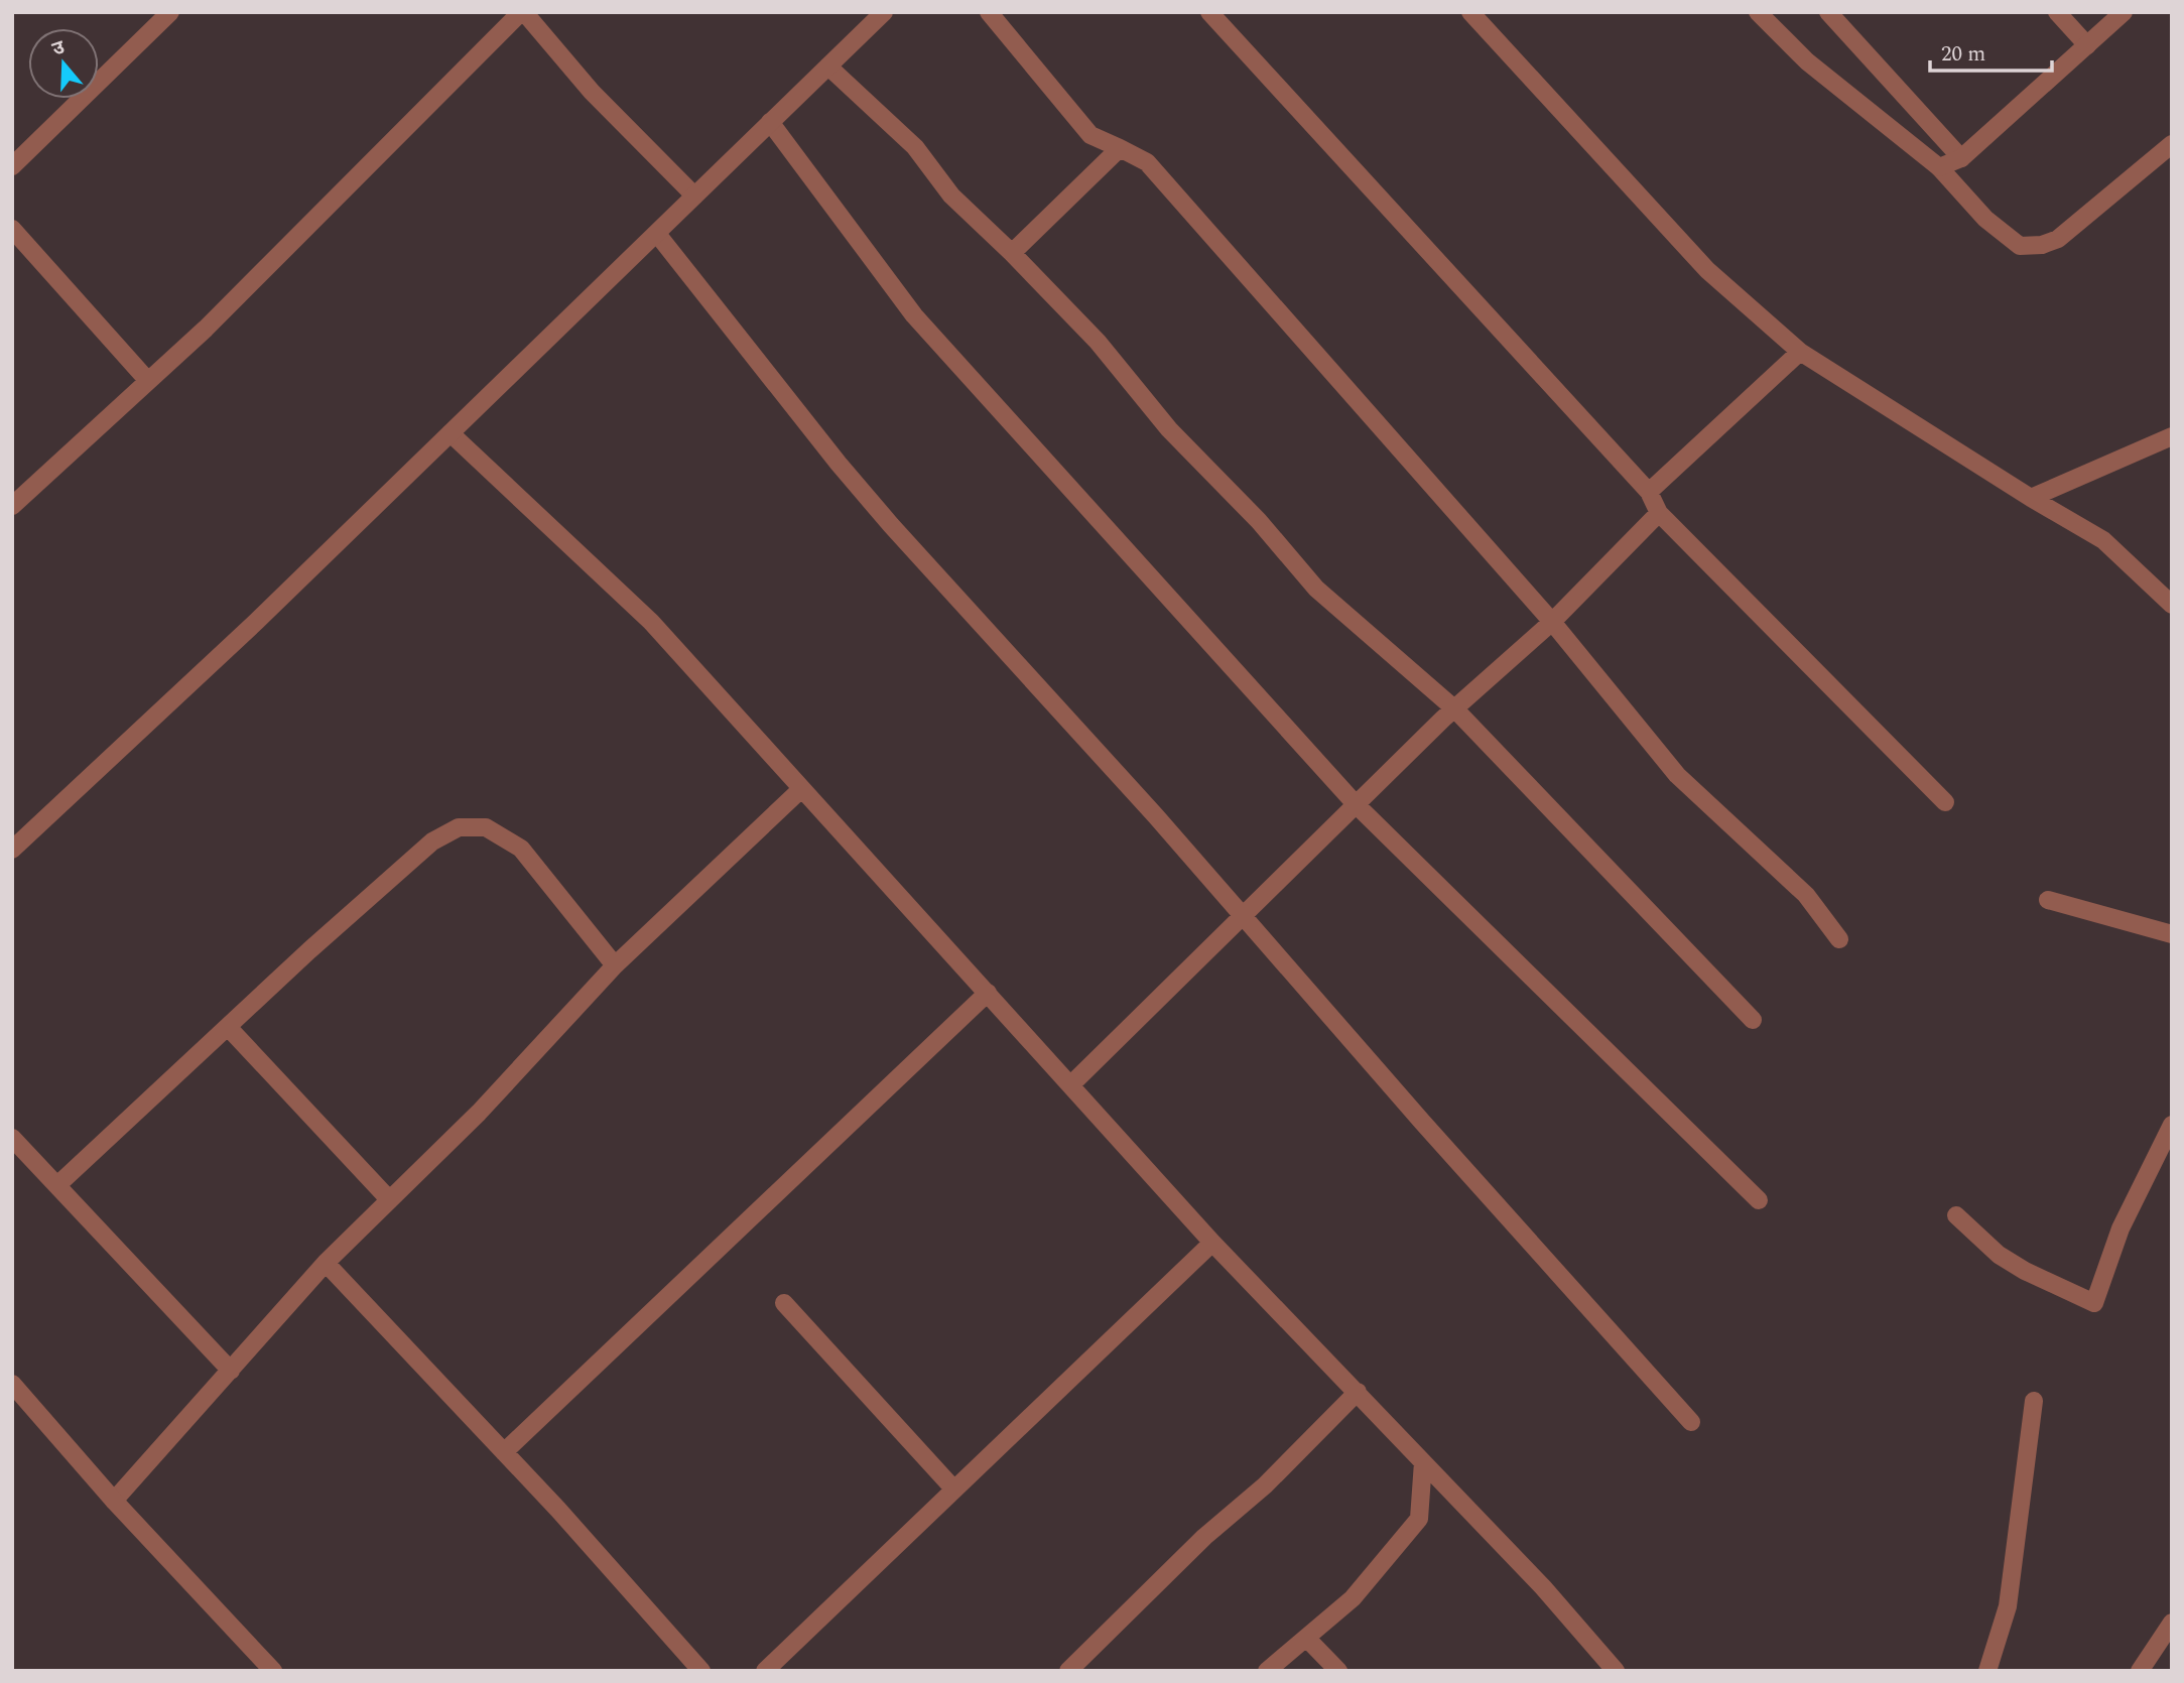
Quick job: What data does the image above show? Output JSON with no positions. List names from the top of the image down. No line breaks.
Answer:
{"scale_bar":"20 m","north":"top"}
